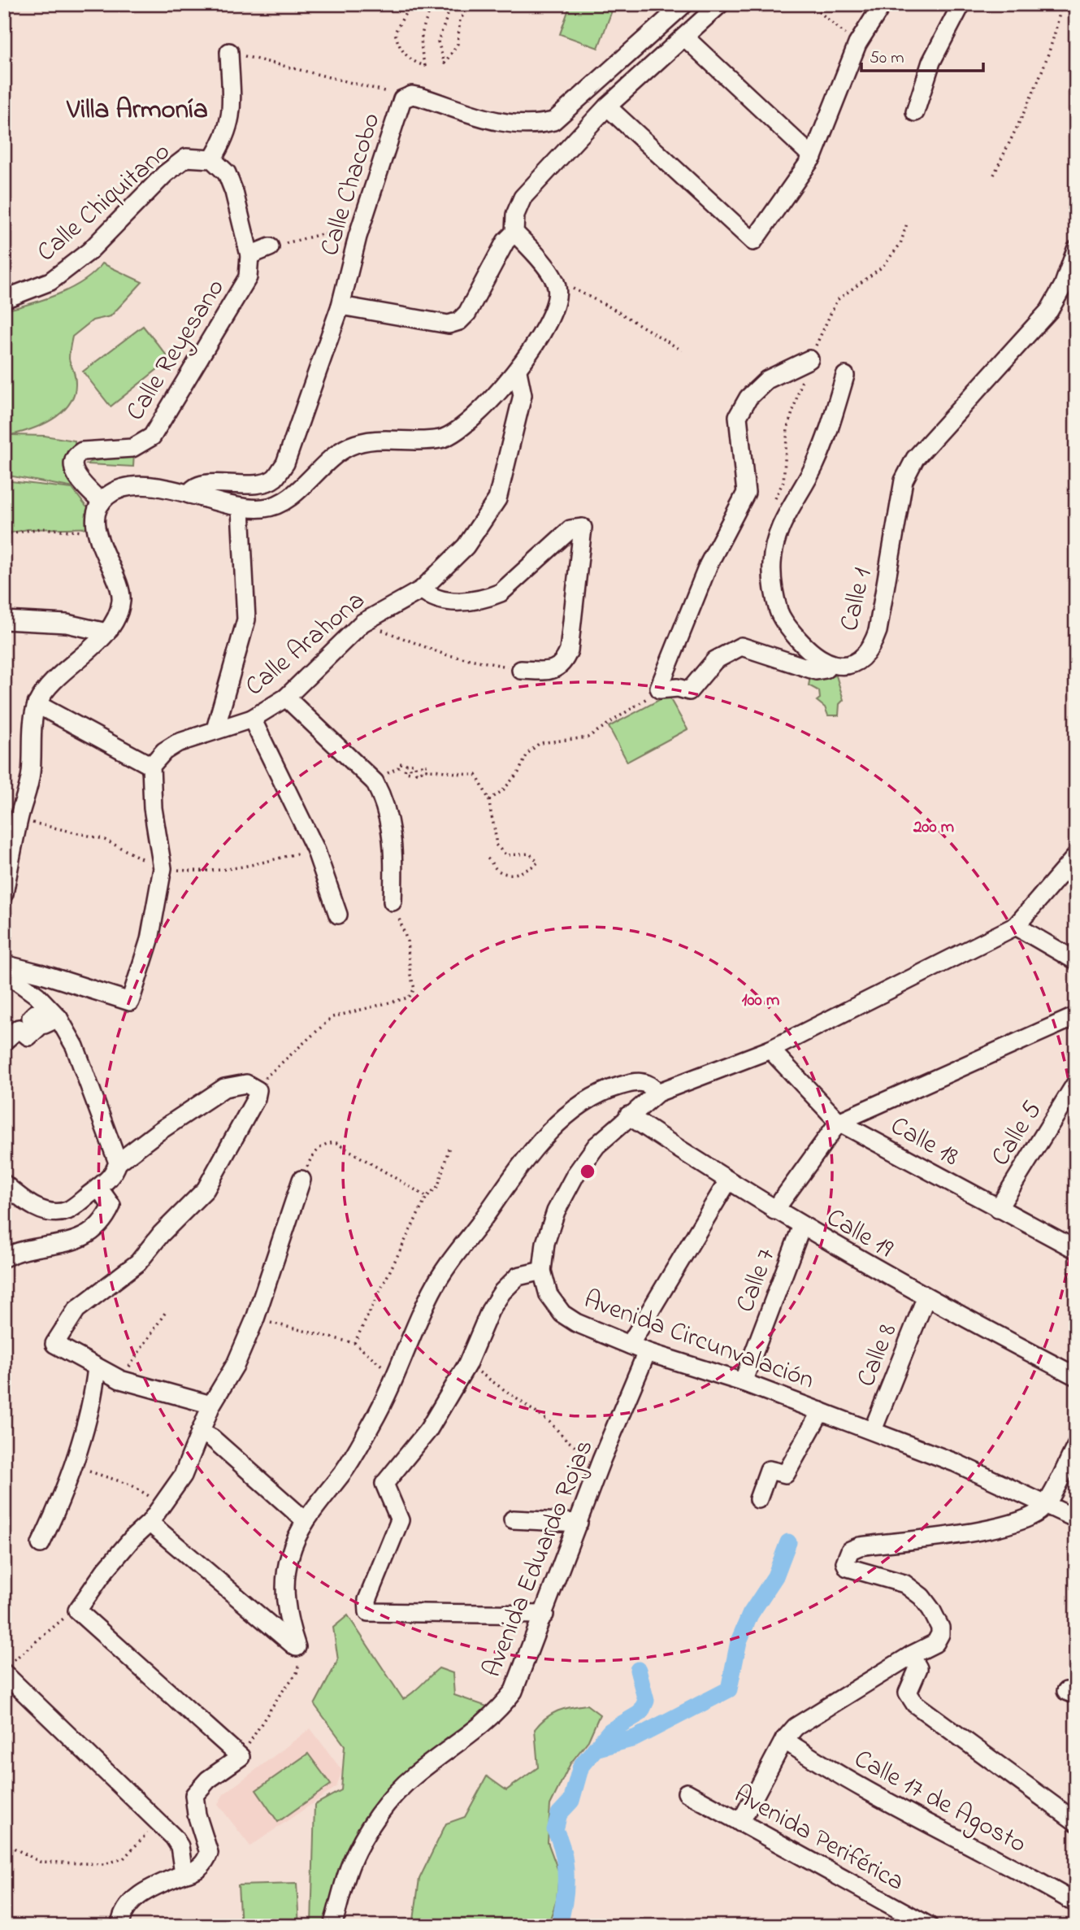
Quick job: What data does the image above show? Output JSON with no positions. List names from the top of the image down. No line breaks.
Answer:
{"streets":{"street":["Calle Chacobo","Calle Chiquitano","Calle Reyesano","Calle 1","Calle Arahona","Calle 5","Calle 18","Calle 19","Calle 7","Avenida Circunvalación","Calle 8","Avenida Eduardo Rojas","Calle 17 de Agosto","Avenida Periférica"]},"crossings":[["Calle Chiquitano","Calle Reyesano"],["Calle 5","Calle 18"],["Calle 18","Avenida Circunvalación"],["Calle 19","Calle 7"],["Calle 19","Avenida Circunvalación"],["Calle 19","Calle 8"],["Calle 7","Avenida Circunvalación"],["Avenida Circunvalación","Calle 8"],["Avenida Circunvalación","Avenida Eduardo Rojas"]],"districts":["Villa Armonía"],"scale_bar":"50 m","rings":["200 m","100 m"]}
